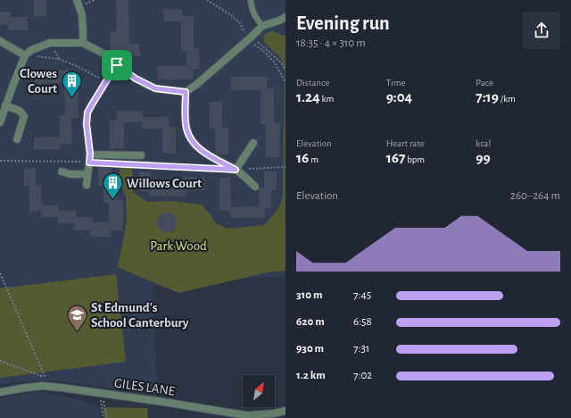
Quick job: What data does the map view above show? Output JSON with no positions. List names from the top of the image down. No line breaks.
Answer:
{"streets":{"street":["GILES LANE"]},"parks":["Park Wood"],"places":{"building":["Clowes Court","Willows Court"],"school or university":["St Edmund's School Canterbury"]},"north":"top right","page":{"heading":["Evening run","18:35 · 4 × 310 m"],"stats":[["Distance","1.24 km"],["Time","9:04"],["Pace","7:19 /km"],["Elevation","16 m"],["Heart rate","167 bpm"],["kcal","99"]],"chart":["Elevation","260–264 m"],"list":[{"name":"310 m","note":"7:45"},{"name":"620 m","note":"6:58"},{"name":"930 m","note":"7:31"},{"name":"1.2 km","note":"7:02"}]}}
